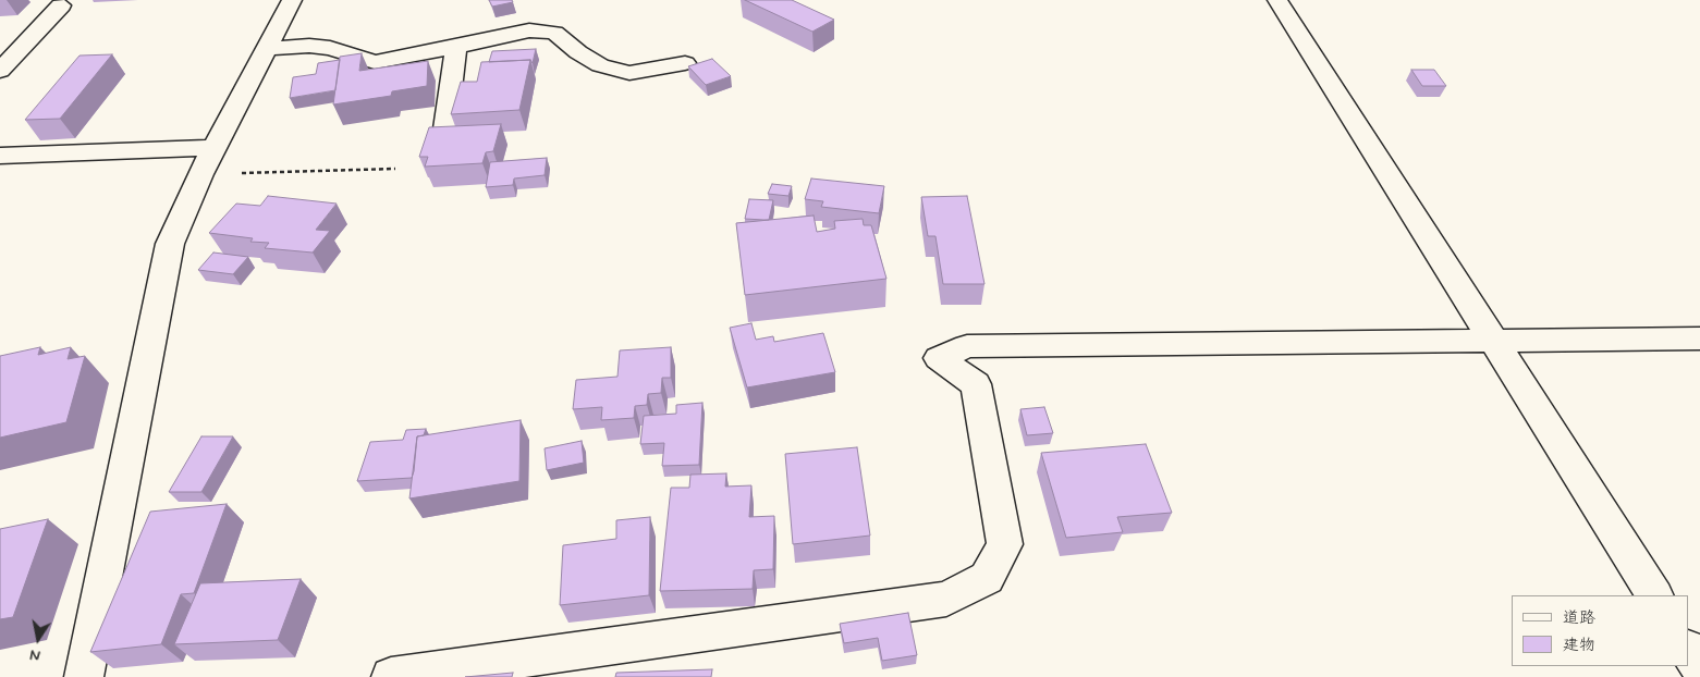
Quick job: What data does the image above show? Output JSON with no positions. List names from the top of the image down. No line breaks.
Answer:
{"legend":["道路","建物"],"north":"bottom"}
